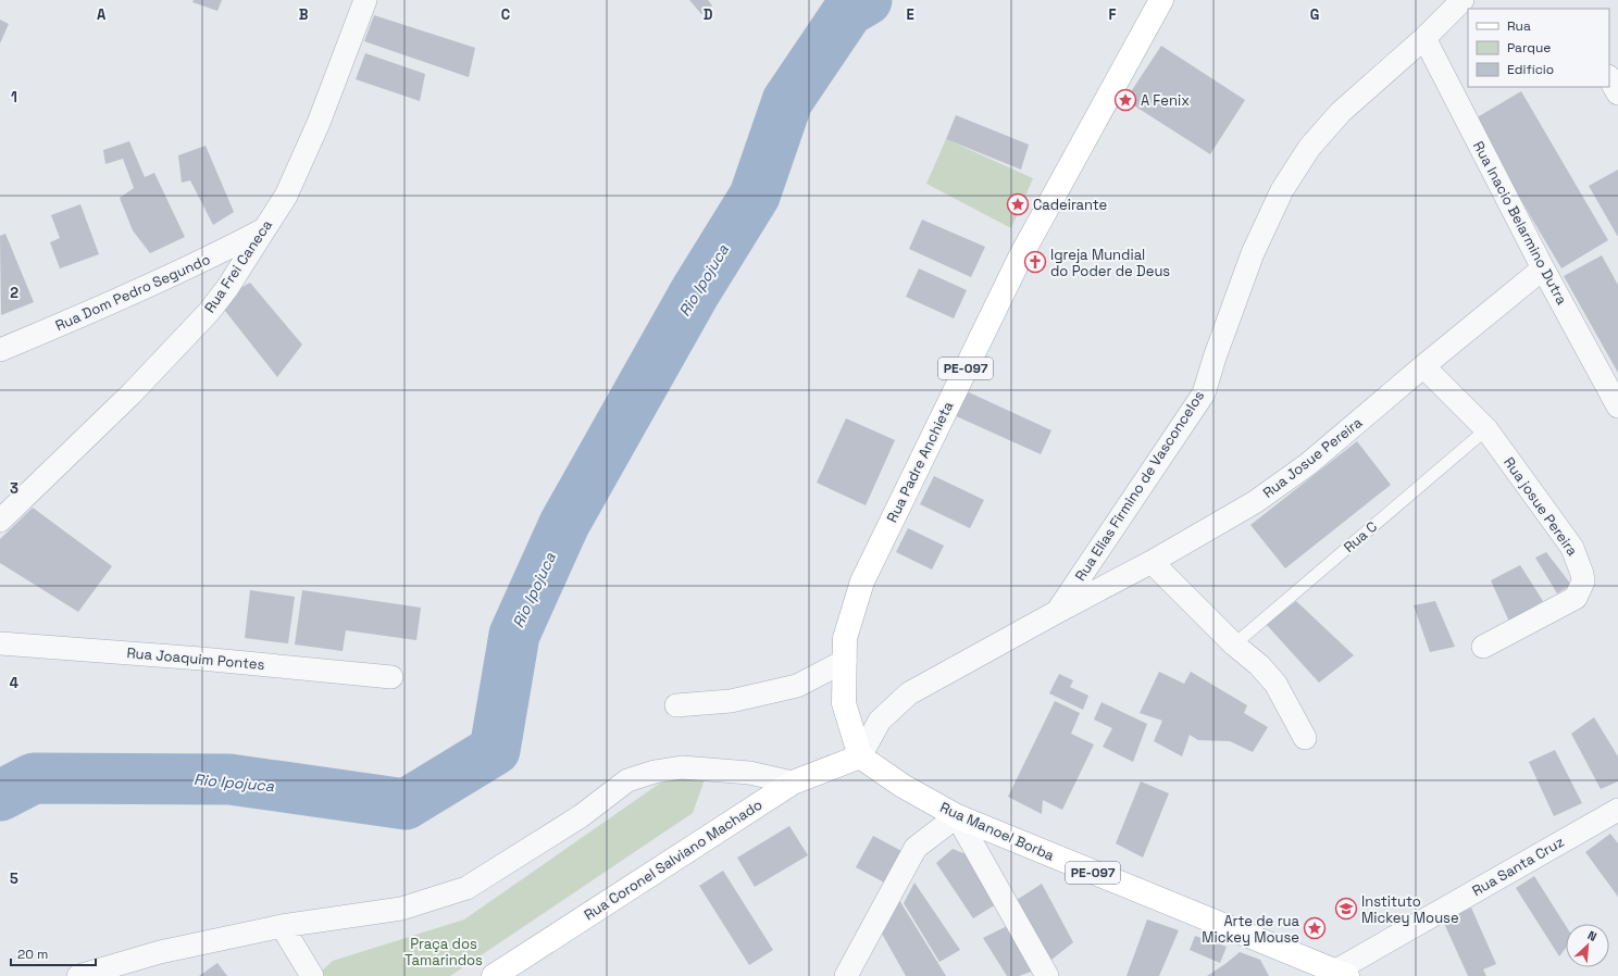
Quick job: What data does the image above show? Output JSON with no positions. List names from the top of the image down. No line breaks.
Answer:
{"streets":{"main road":["PE-097","Rua Padre Anchieta","Rua Manoel Borba","Rua Coronel Salviano Machado"],"street":["Rua Inacio Belarmino Dutra","Rua Frei Caneca","Rua Dom Pedro Segundo","Rua Josue Pereira","Rua Elias Firmino de Vasconcelos","Rua josue Pereira","Rua Joaquim Pontes","Rua Santa Cruz"],"lane":["Rua C"]},"crossings":[["Rua Inacio Belarmino Dutra","Rua Josue Pereira"],["Rua Inacio Belarmino Dutra","Rua Elias Firmino de Vasconcelos"],["Rua Frei Caneca","Rua Dom Pedro Segundo"],["Rua Josue Pereira","Rua Padre Anchieta"],["Rua Josue Pereira","Rua Elias Firmino de Vasconcelos"],["Rua Josue Pereira","Rua josue Pereira"],["Rua Josue Pereira","Rua Manoel Borba"],["Rua Josue Pereira","Rua Coronel Salviano Machado"],["Rua Padre Anchieta","Rua Manoel Borba"],["Rua Padre Anchieta","Rua Coronel Salviano Machado"],["Rua josue Pereira","Rua C"],["Rua Manoel Borba","Rua Coronel Salviano Machado"],["Rua Manoel Borba","Rua Santa Cruz"]],"water":["Rio Ipojuca"],"parks":["Praça dos Tamarindos"],"places":{"place":["A Fenix","Cadeirante","Arte de rua Mickey Mouse"],"church":["Igreja Mundial do Poder de Deus"],"school or university":["Instituto Mickey Mouse"]},"legend":["Rua","Parque","Edifício"],"scale_bar":"20 m","north":"top right","grid":{"columns":["A","B","C","D","E","F","G"],"rows":["1","2","3","4","5"]}}
